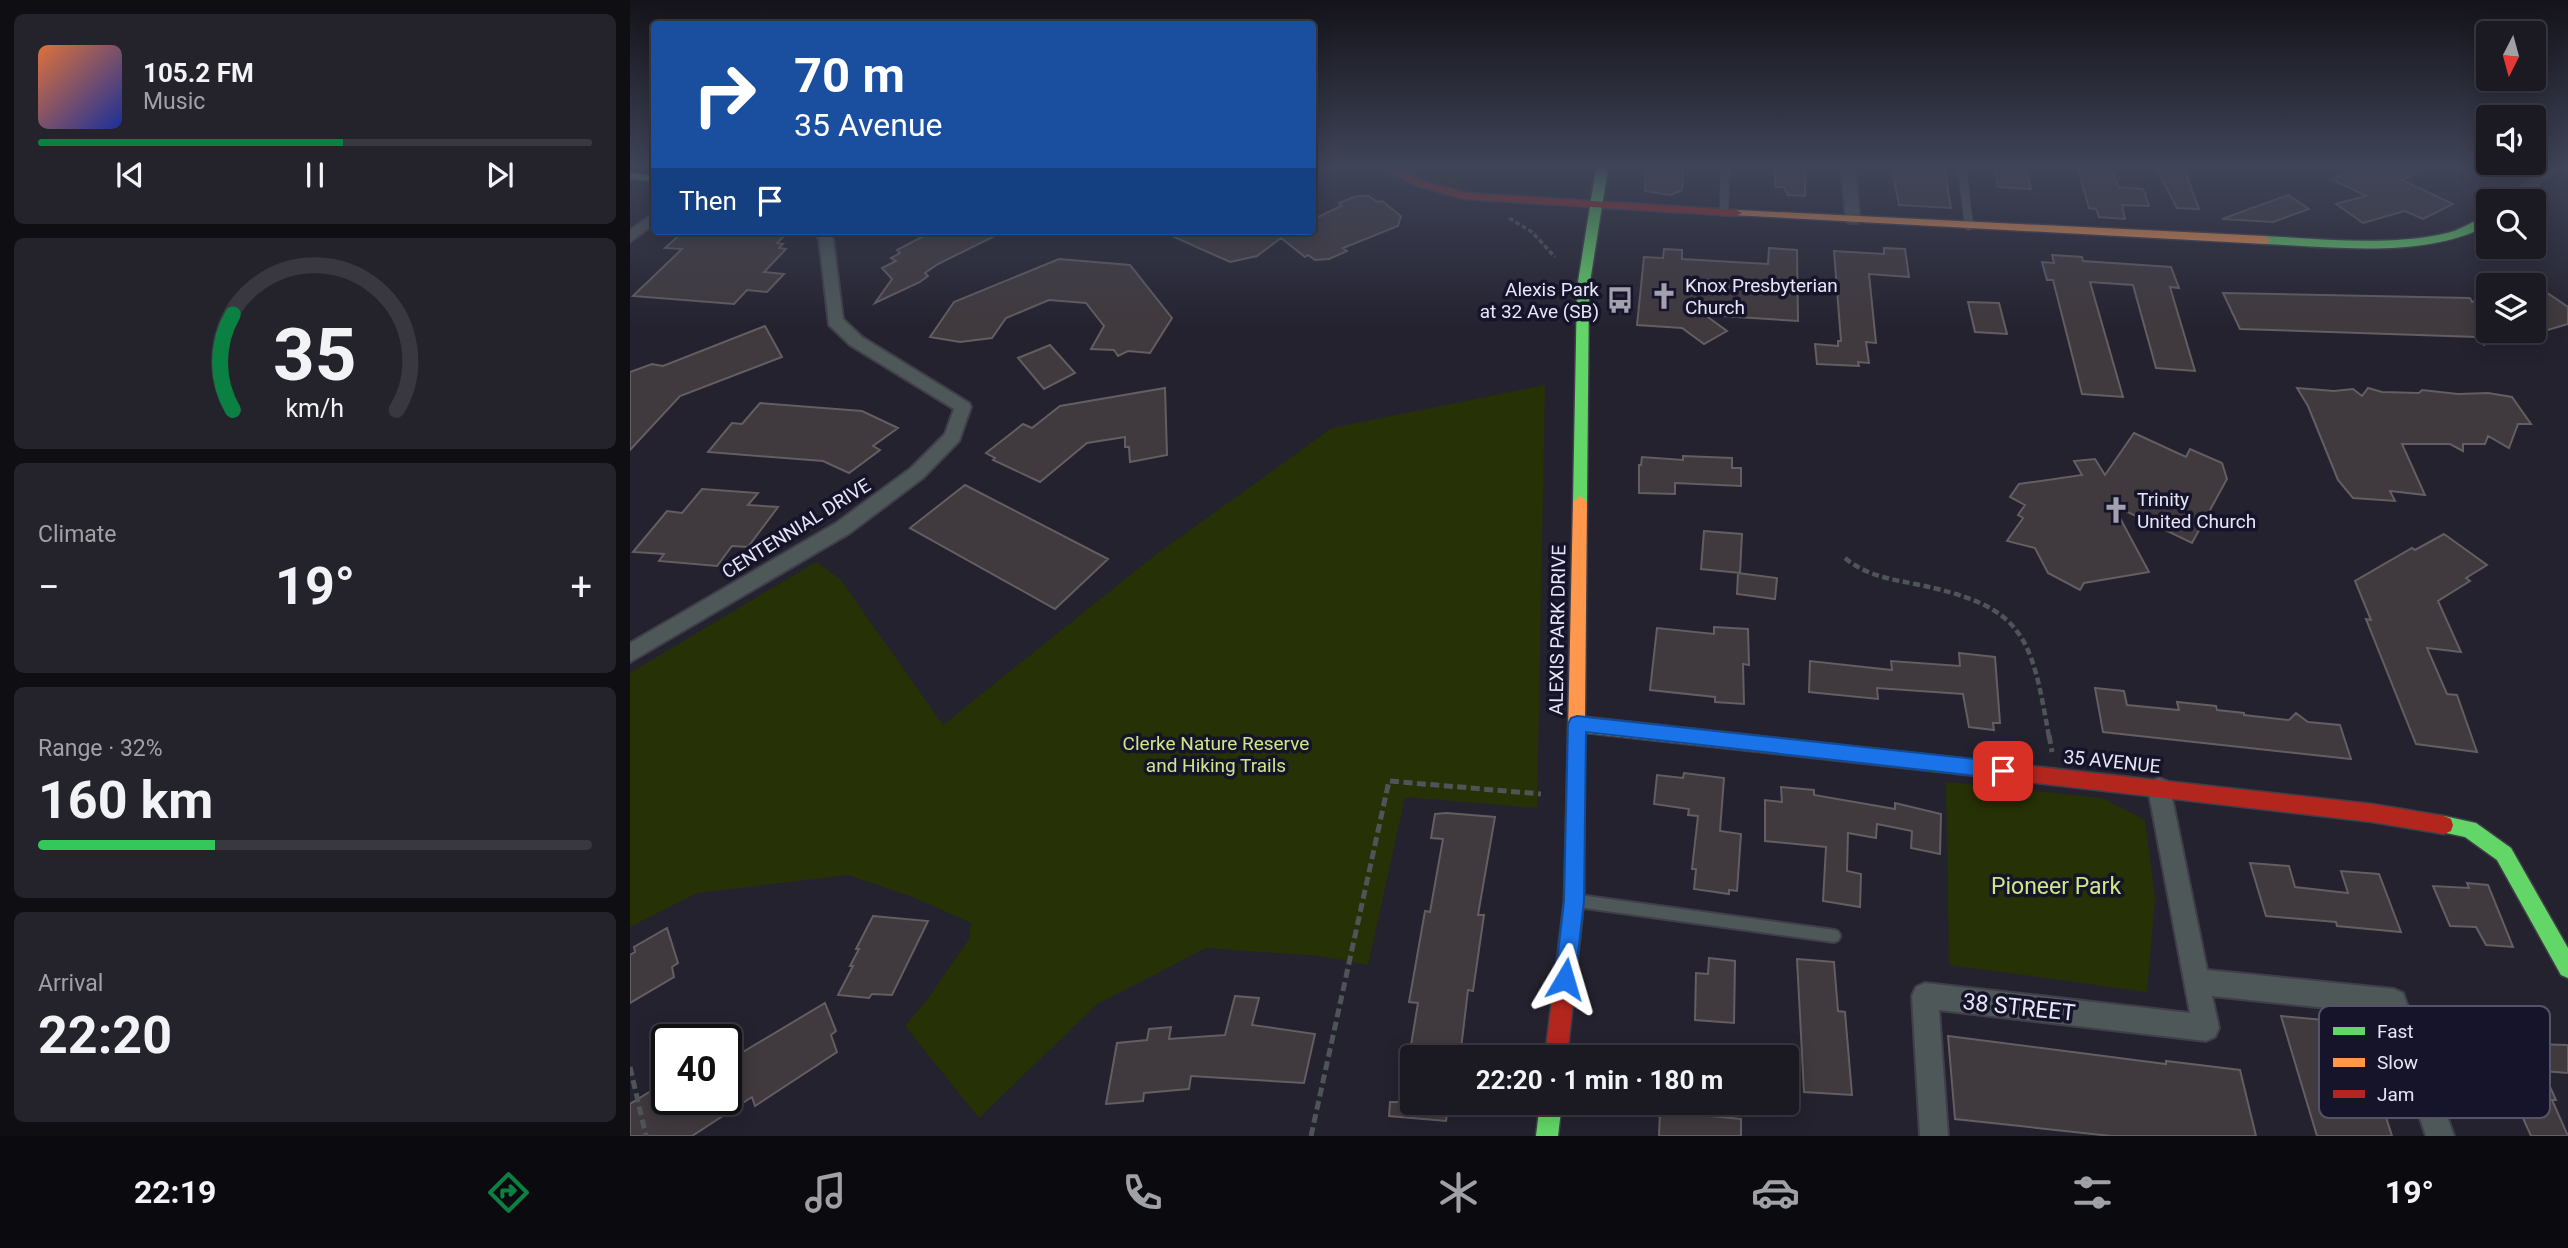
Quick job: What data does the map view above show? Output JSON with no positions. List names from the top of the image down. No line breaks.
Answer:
{"streets":{"street":["CENTENNIAL DRIVE","ALEXIS PARK DRIVE","35 AVENUE","38 STREET"]},"crossings":[["ALEXIS PARK DRIVE","35 AVENUE"],["35 AVENUE","38 STREET"]],"parks":["Clerke Nature Reserve and Hiking Trails","Pioneer Park"],"places":{"church":["Knox Presbyterian Church","Trinity United Church"],"bus stop":["Alexis Park at 32 Ave (SB)"]},"legend":["Fast","Slow","Jam"],"north":"bottom","page":{"turn":["70 m","35 Avenue"],"song":["105.2 FM","Music"],"then":"Then","tile":["Climate",["Range · 32%","160 km"],["Arrival","22:20"]],"heat":["−","19°","+"],"limit":"40","trip":"22:20 · 1 min · 180 m","tabs":["22:19","19°"],"gauge":["35","km/h"]}}
